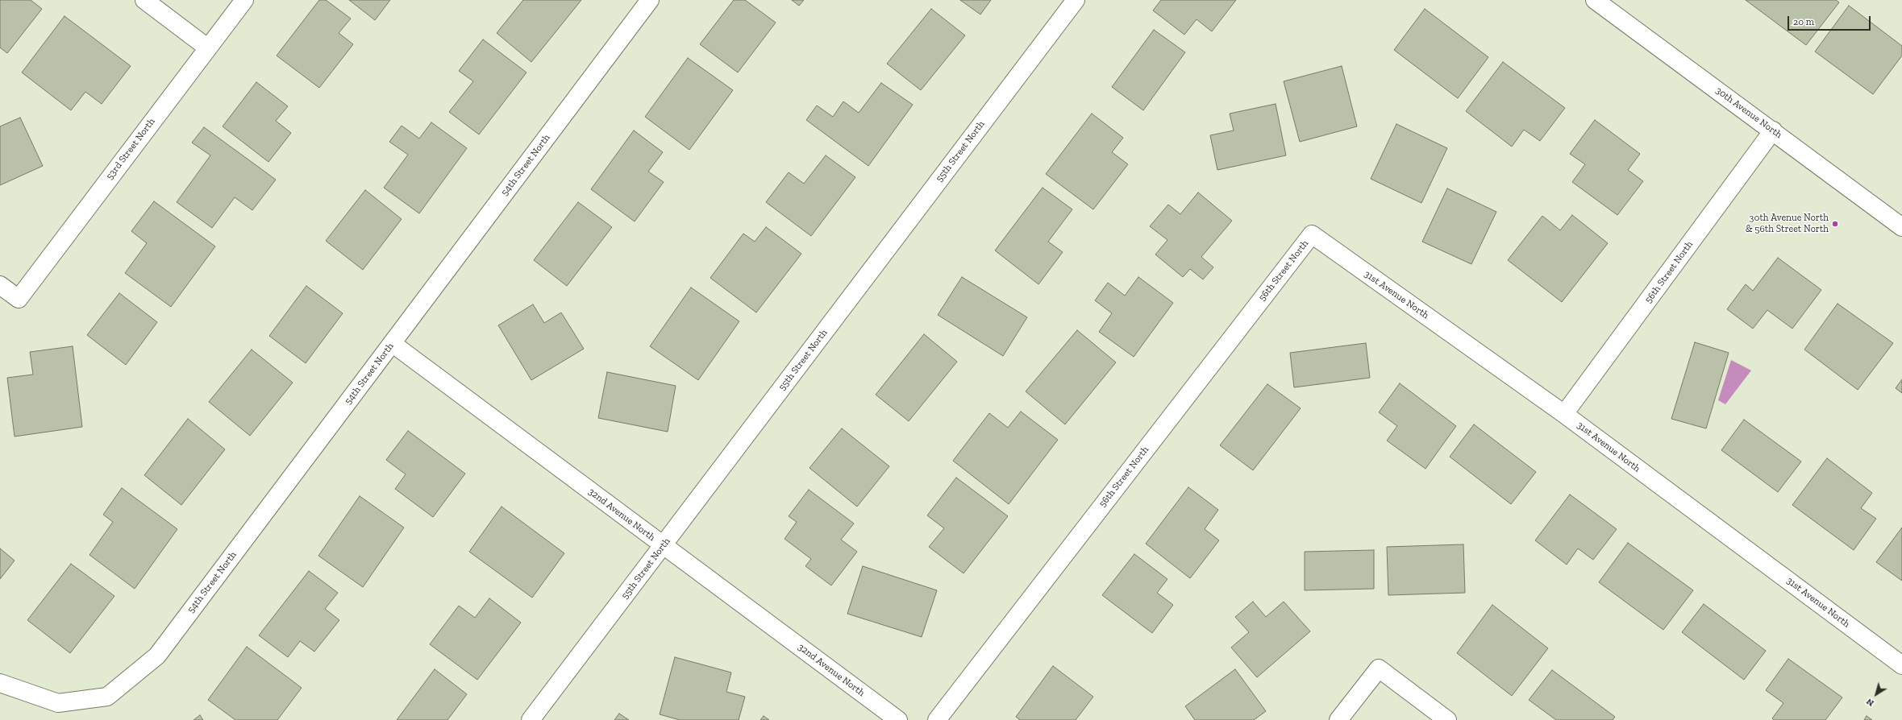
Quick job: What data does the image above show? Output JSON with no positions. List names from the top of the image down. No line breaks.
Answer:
{"streets":{"street":["30th Avenue North","53rd Street North","55th Street North","54th Street North","56th Street North","31st Avenue North","32nd Avenue North"]},"crossings":[["30th Avenue North","56th Street North"],["55th Street North","32nd Avenue North"],["54th Street North","32nd Avenue North"],["56th Street North","31st Avenue North"]],"places":["30th Avenue North & 56th Street North"],"scale_bar":"20 m","north":"bottom left"}
